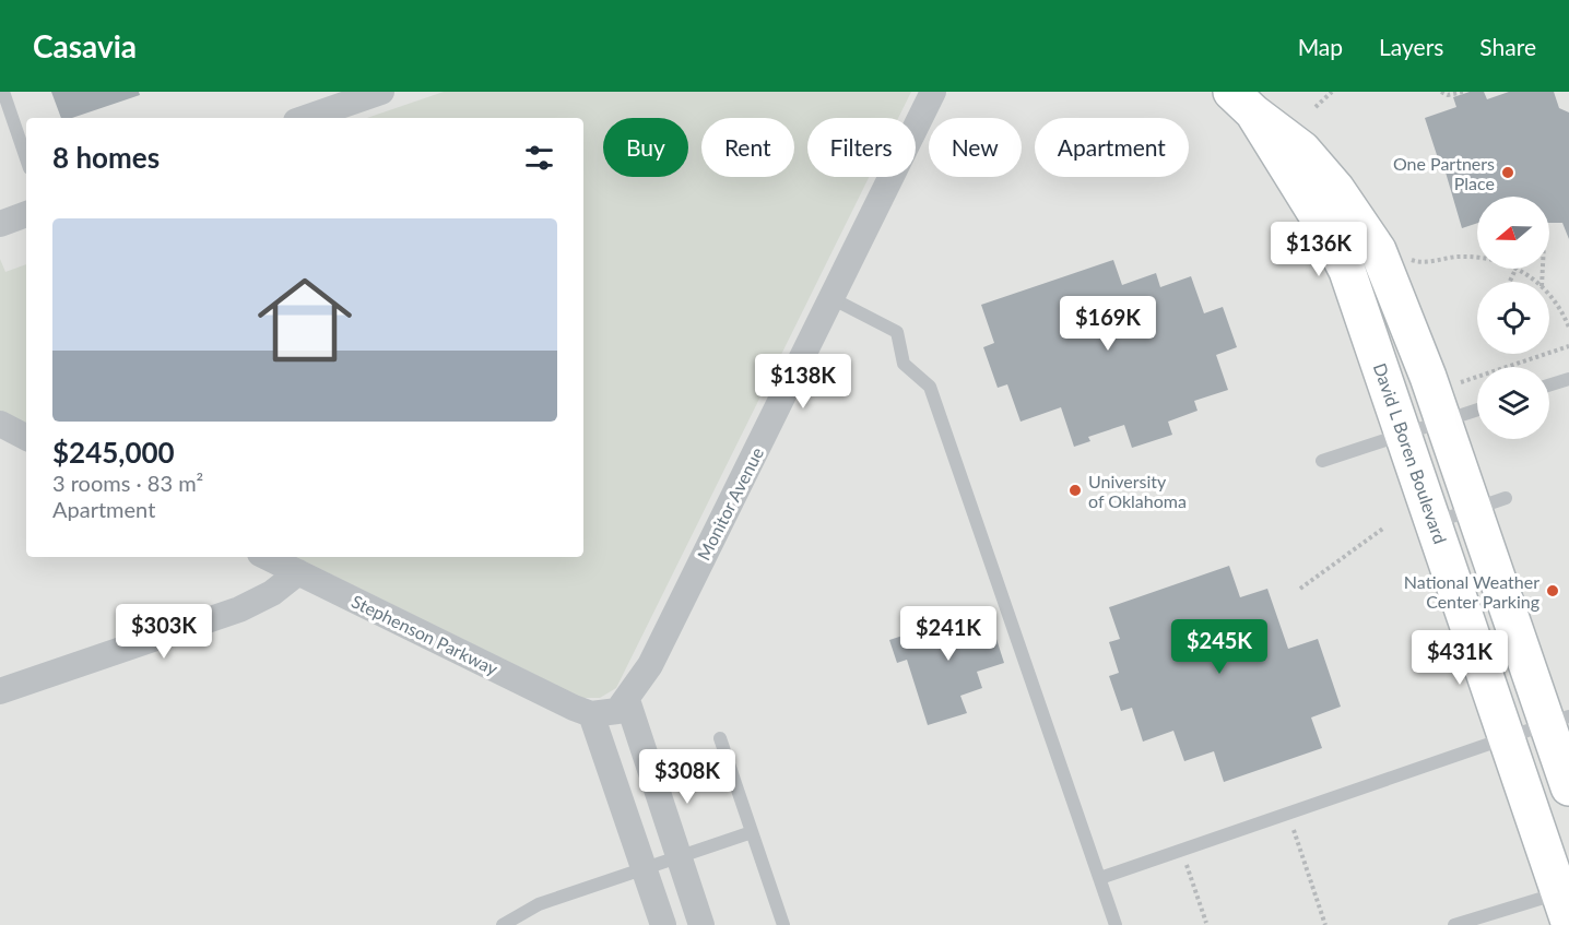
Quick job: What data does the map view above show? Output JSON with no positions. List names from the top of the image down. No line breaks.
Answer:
{"streets":{"street":["David L Boren Boulevard","Monitor Avenue","Stephenson Parkway"]},"places":["One Partners Place","University of Oklahoma","National Weather Center Parking"],"north":"left","page":{"header":"Casavia","nav":["Map","Layers","Share"],"chip":["Buy","Rent","Filters","New","Apartment"],"heading":"8 homes","list":[{"name":"$245,000","note":"3 rooms · 83 m² · Apartment"}],"price":["$136K","$169K","$138K","$303K","$241K","$245K","$431K","$308K"]}}
